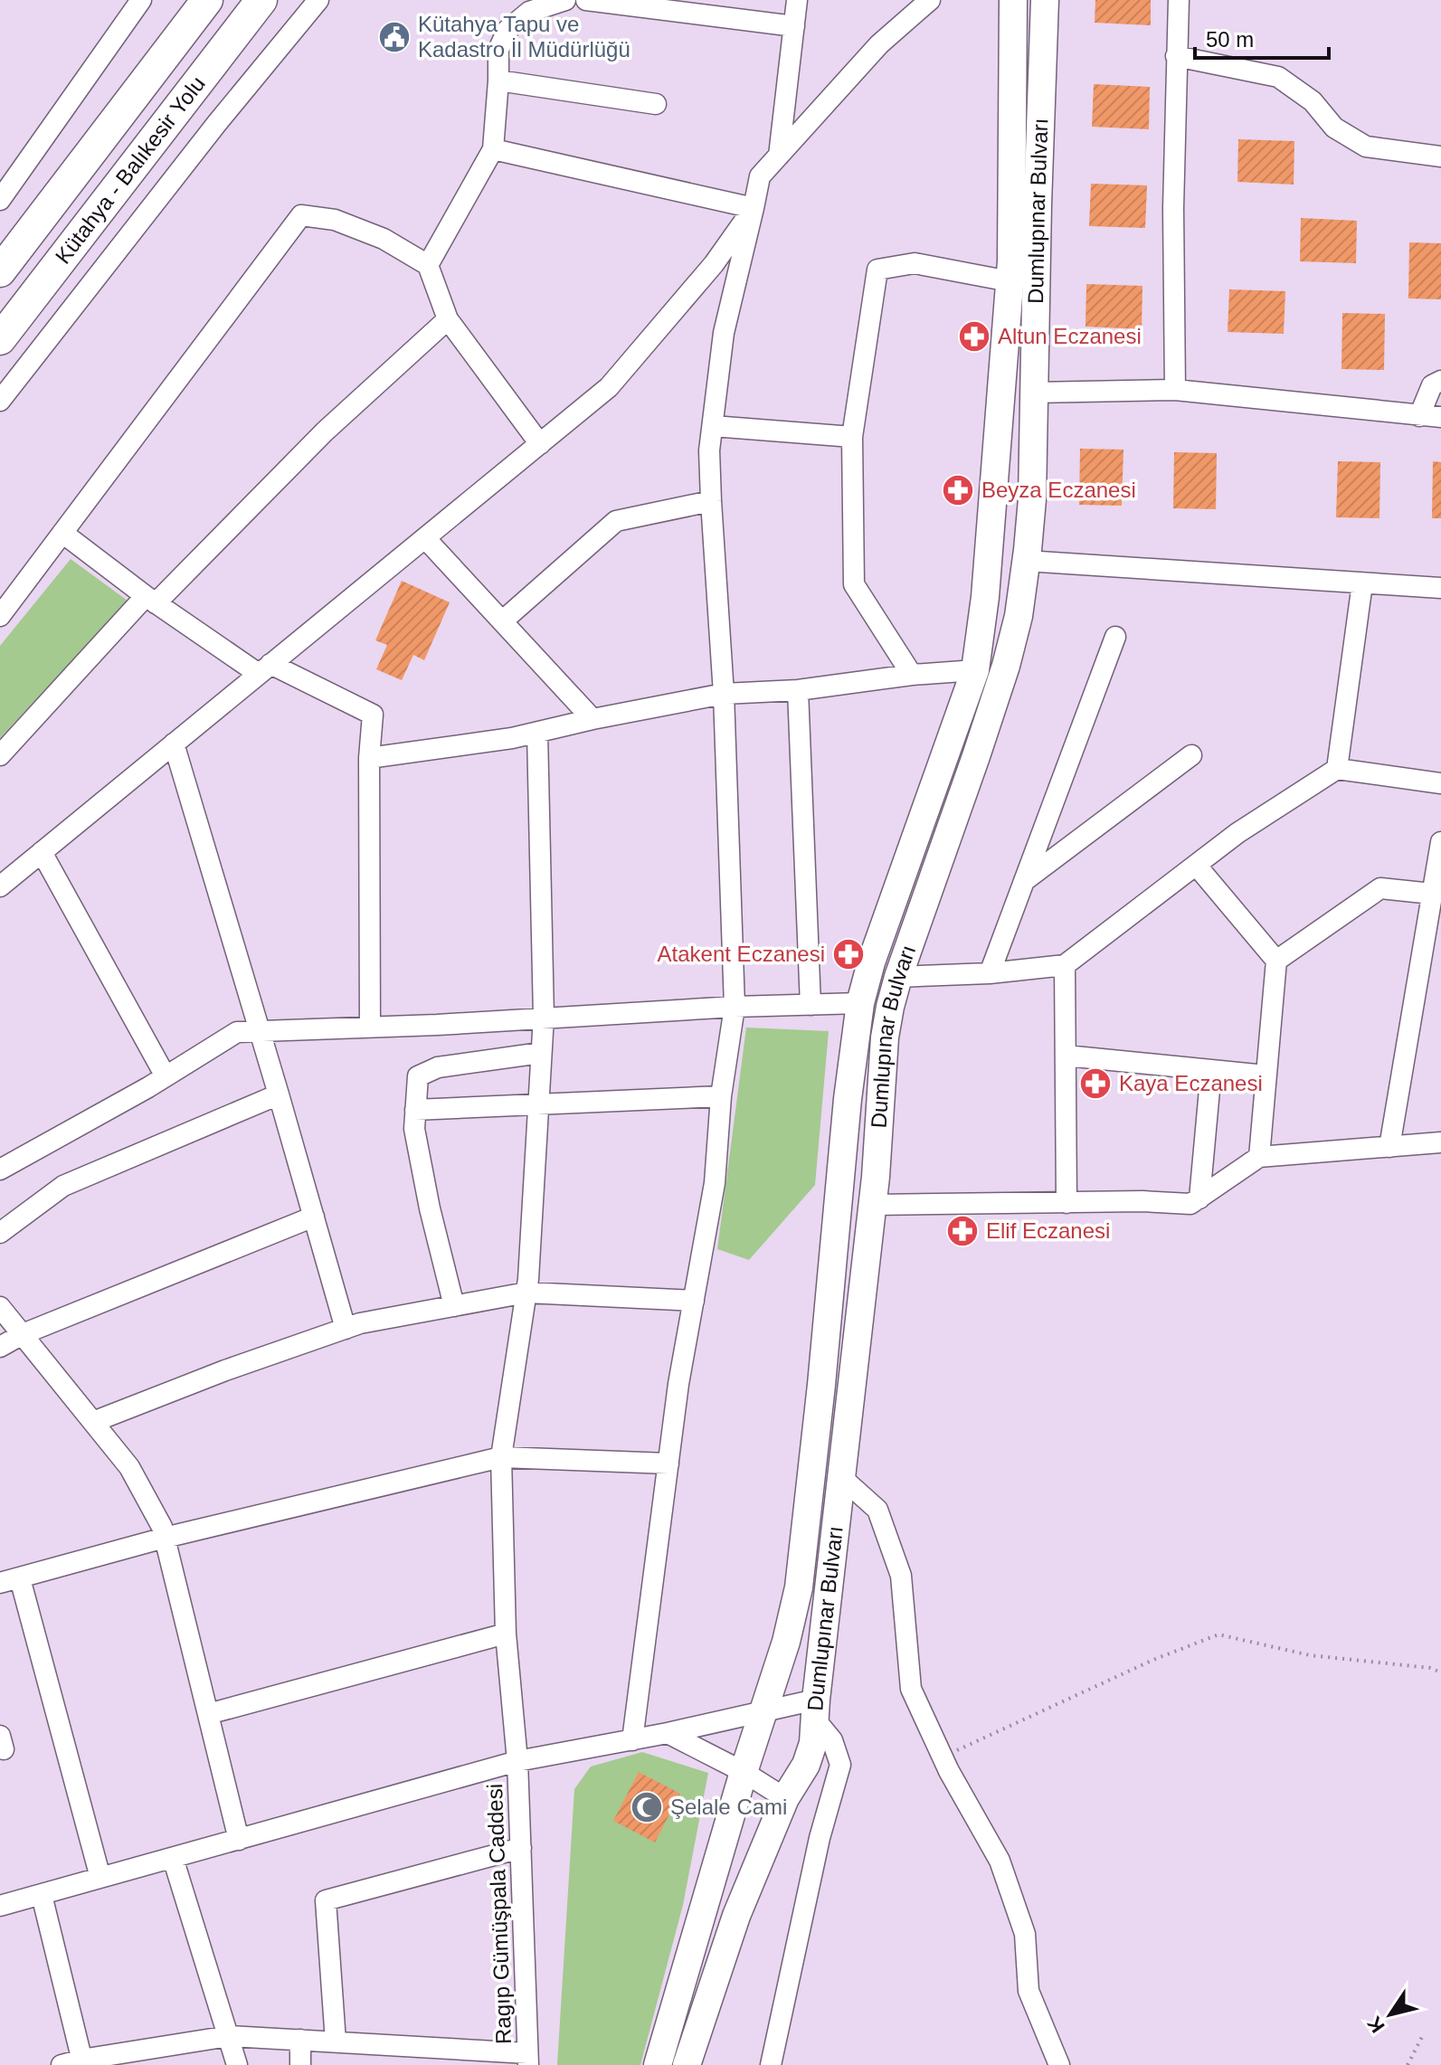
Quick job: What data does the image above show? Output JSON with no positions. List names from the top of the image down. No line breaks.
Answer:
{"streets":{"highway":["Kütahya - Balıkesir Yolu"],"main road":["Dumlupınar Bulvarı"],"street":["Ragıp Gümüşpala Caddesi"]},"places":{"public building":["Kütahya Tapu ve Kadastro İl Müdürlüğü"],"pharmacy":["Altun Eczanesi","Beyza Eczanesi","Atakent Eczanesi","Kaya Eczanesi","Elif Eczanesi"],"mosque":["Şelale Cami"]},"scale_bar":"50 m","north":"bottom left"}
